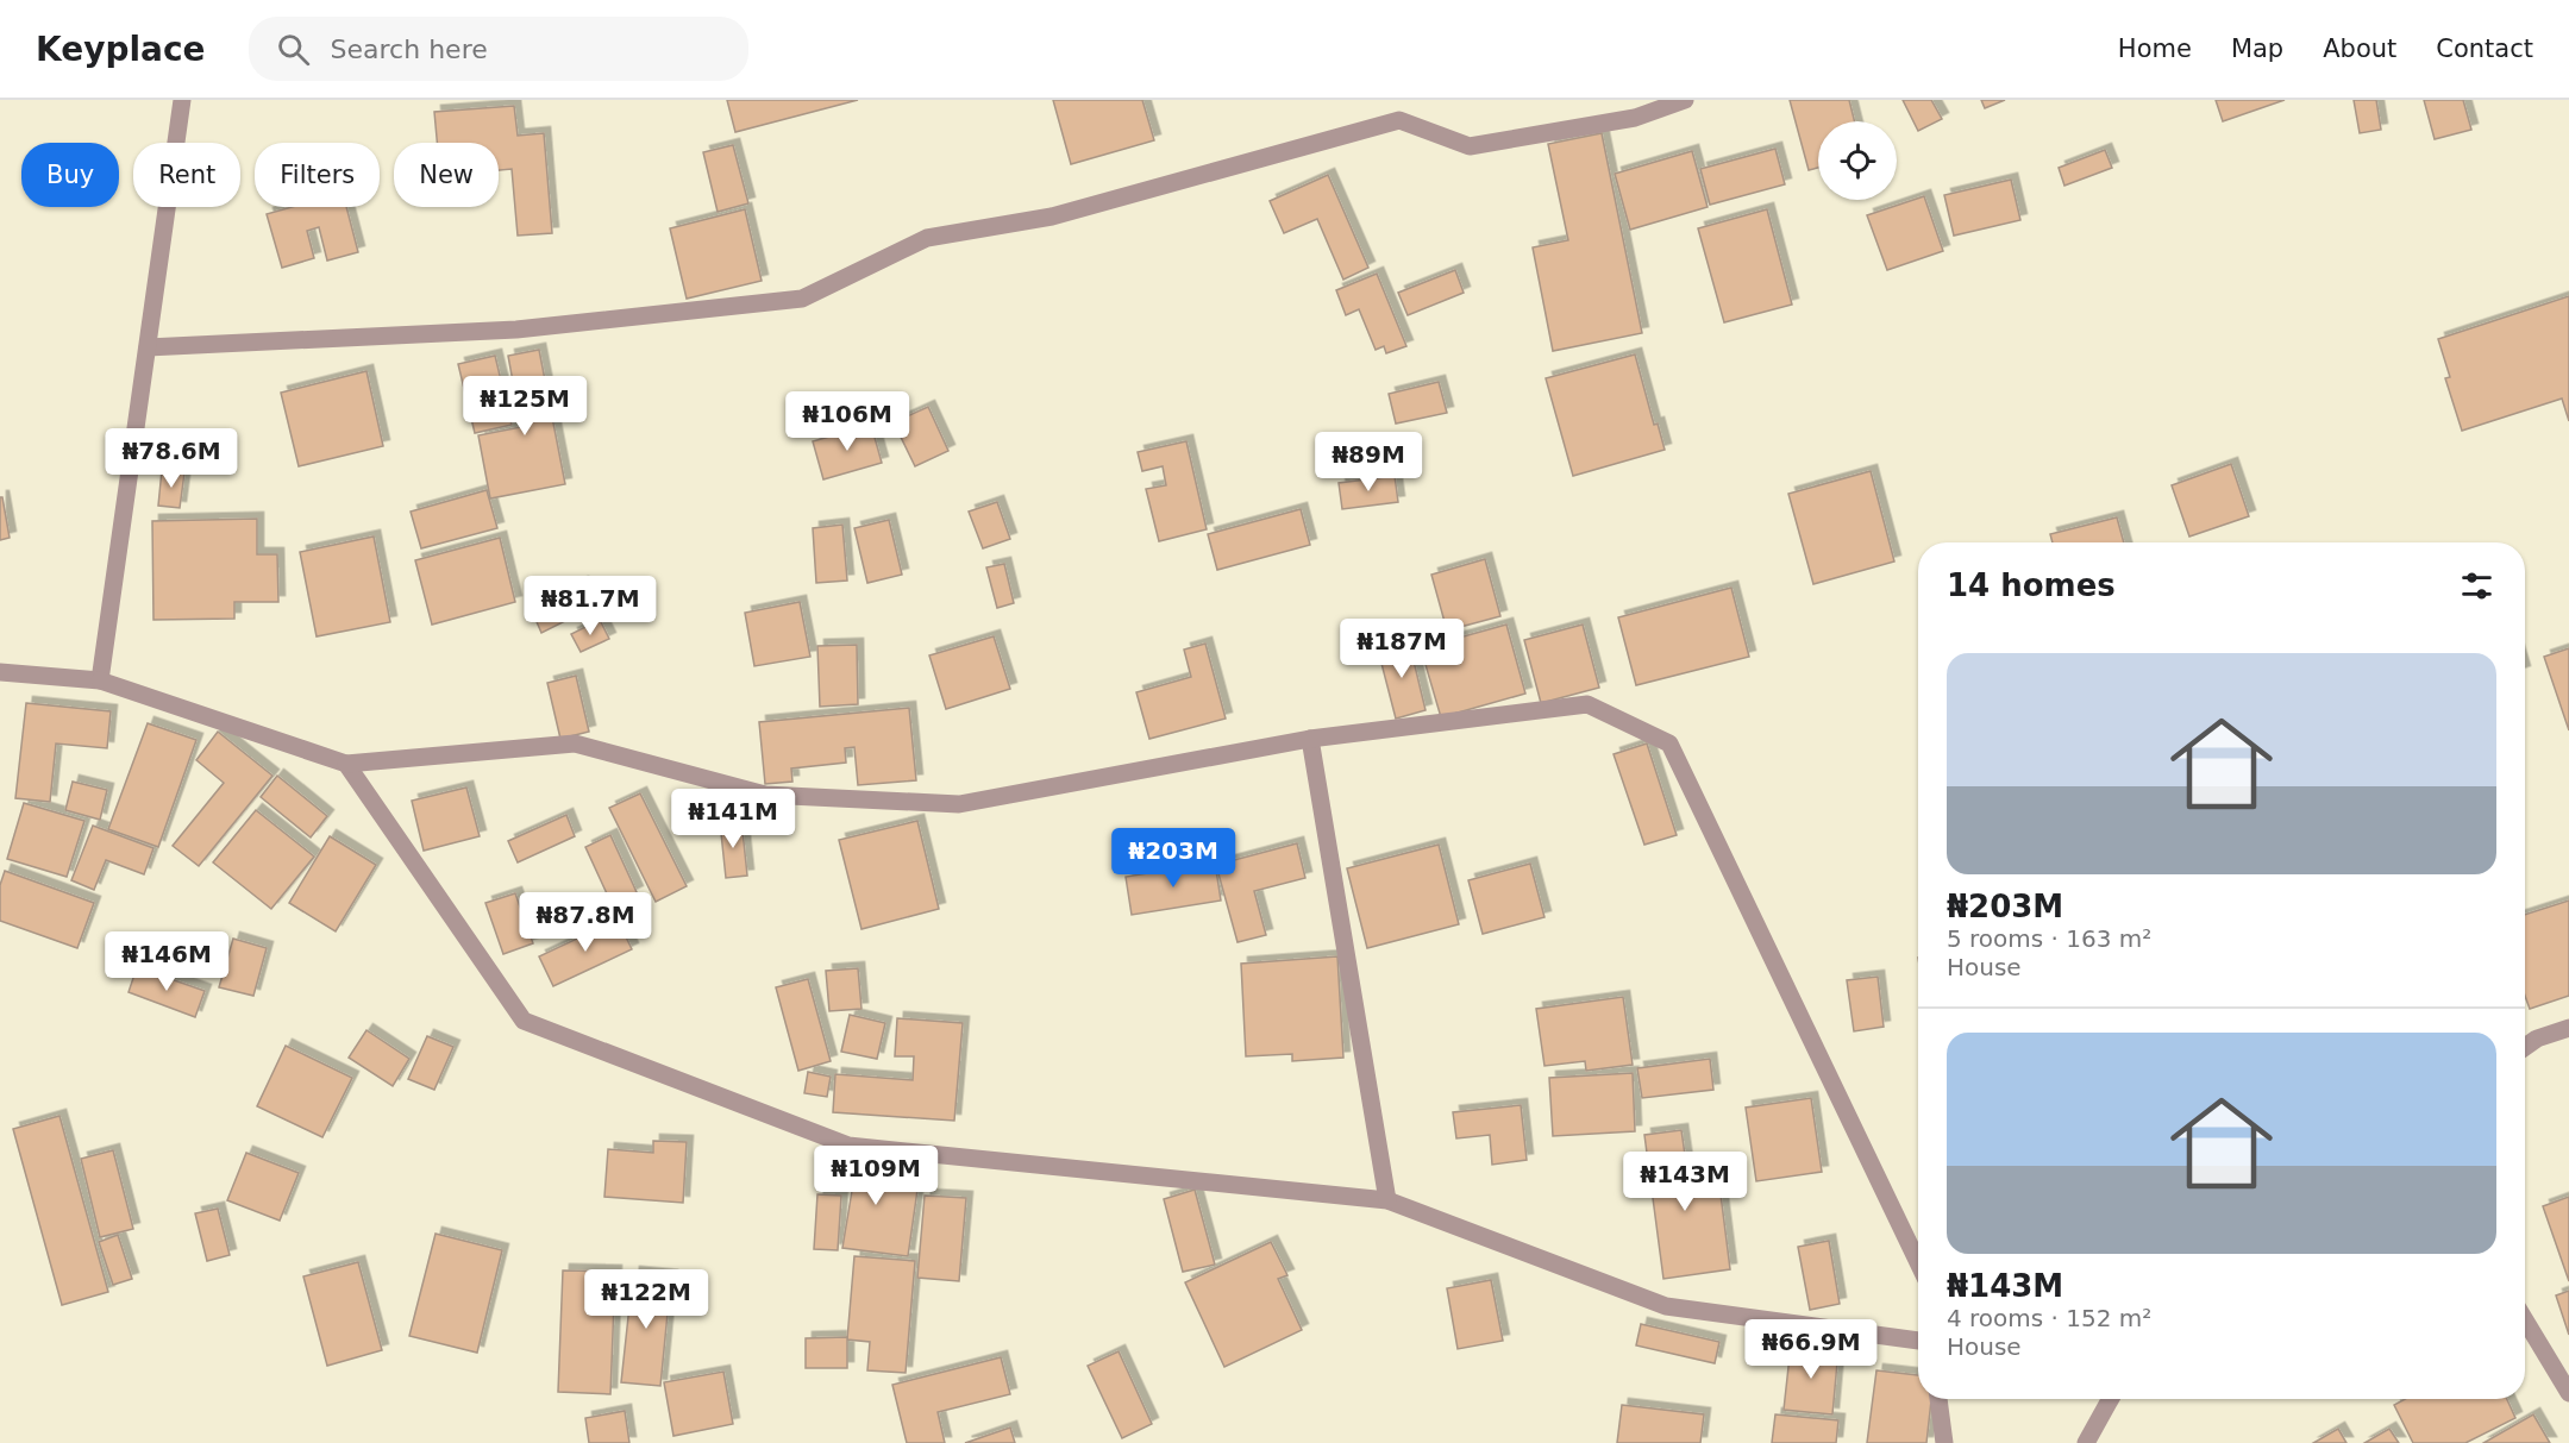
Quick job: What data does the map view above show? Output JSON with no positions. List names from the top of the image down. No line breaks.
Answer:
{"page":{"header":"Keyplace","search":"Search here","nav":["Home","Map","About","Contact"],"chip":["Buy","Rent","Filters","New"],"price":["₦125M","₦106M","₦78.6M","₦89M","₦81.7M","₦187M","₦141M","₦203M","₦87.8M","₦146M","₦109M","₦143M","₦122M","₦66.9M"],"heading":"14 homes","list":[{"name":"₦203M","note":"5 rooms · 163 m² · House"},{"name":"₦143M","note":"4 rooms · 152 m² · House"}]}}
